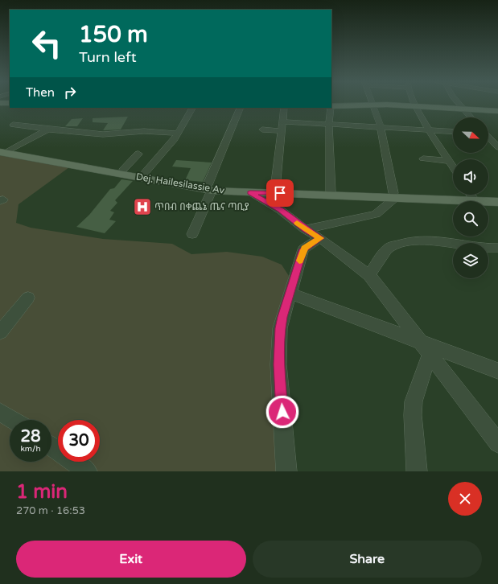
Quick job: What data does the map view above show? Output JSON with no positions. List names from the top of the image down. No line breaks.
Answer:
{"streets":{"main road":["Dej. Hailesilassie Av"]},"places":{"hospital":["ጥበብ በቀጨኔ ጤና ጣቢያ"]},"north":"right","page":{"turn":["150 m","Turn left"],"then":"Then","speed":"28 km/h","limit":"30","heading":["1 min","270 m · 16:53"],"buttons":["Exit","Share"]}}
